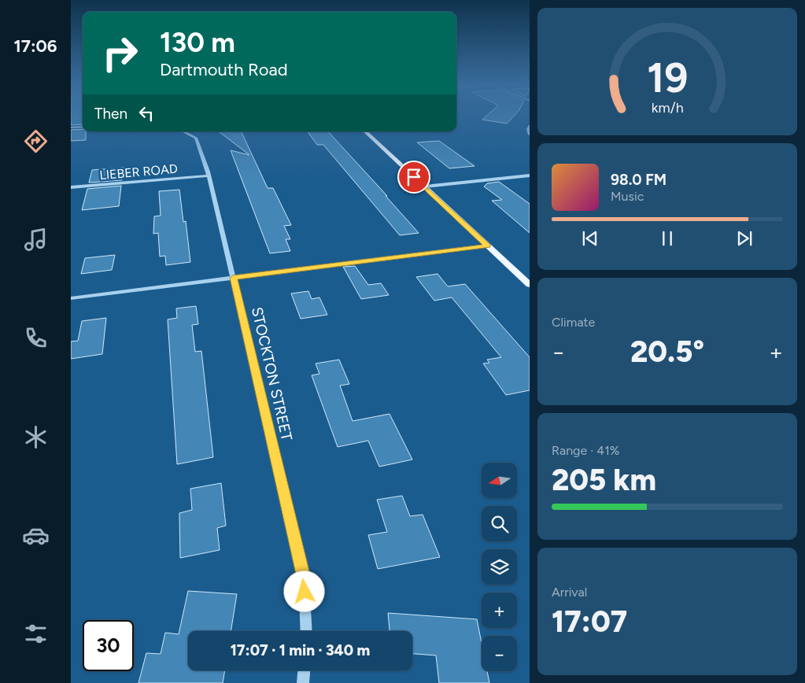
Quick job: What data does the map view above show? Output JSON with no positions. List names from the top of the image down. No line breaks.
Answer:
{"streets":{"street":["LIEBER ROAD","STOCKTON STREET"]},"crossings":[["LIEBER ROAD","STOCKTON STREET"]],"north":"left","page":{"tabs":"17:06","turn":["130 m","Dartmouth Road"],"then":"Then","song":["98.0 FM","Music"],"tile":["Climate",["Range · 41%","205 km"],["Arrival","17:07"]],"heat":["−","20.5°","+"],"map_buttons":["+","−"],"limit":"30","trip":"17:07 · 1 min · 340 m","gauge":["19","km/h"]}}
